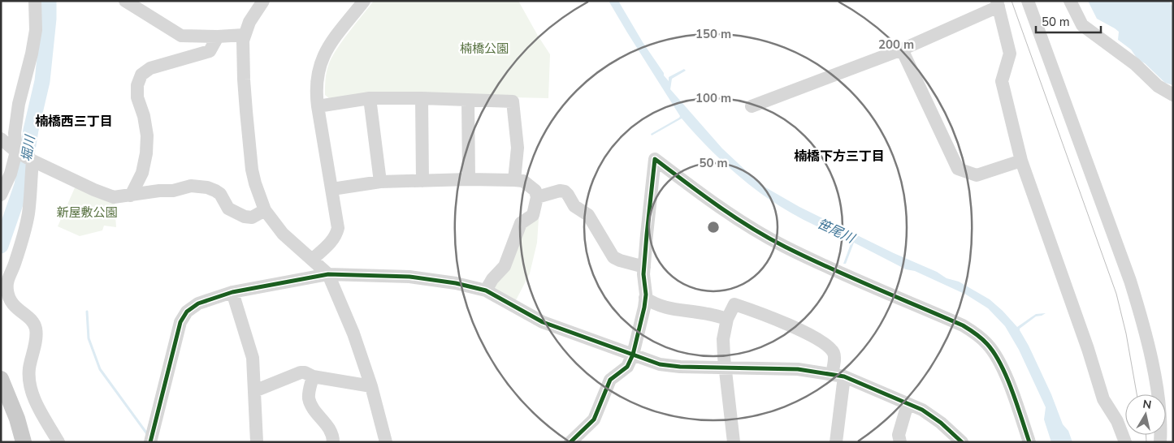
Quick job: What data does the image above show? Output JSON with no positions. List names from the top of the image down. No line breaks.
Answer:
{"districts":["楠橋西三丁目","楠橋下方三丁目"],"water":["堀川","笹尾川"],"parks":["楠橋公園","新屋敷公園"],"scale_bar":"50 m","north":"top","rings":["150 m","200 m","100 m","50 m"]}
